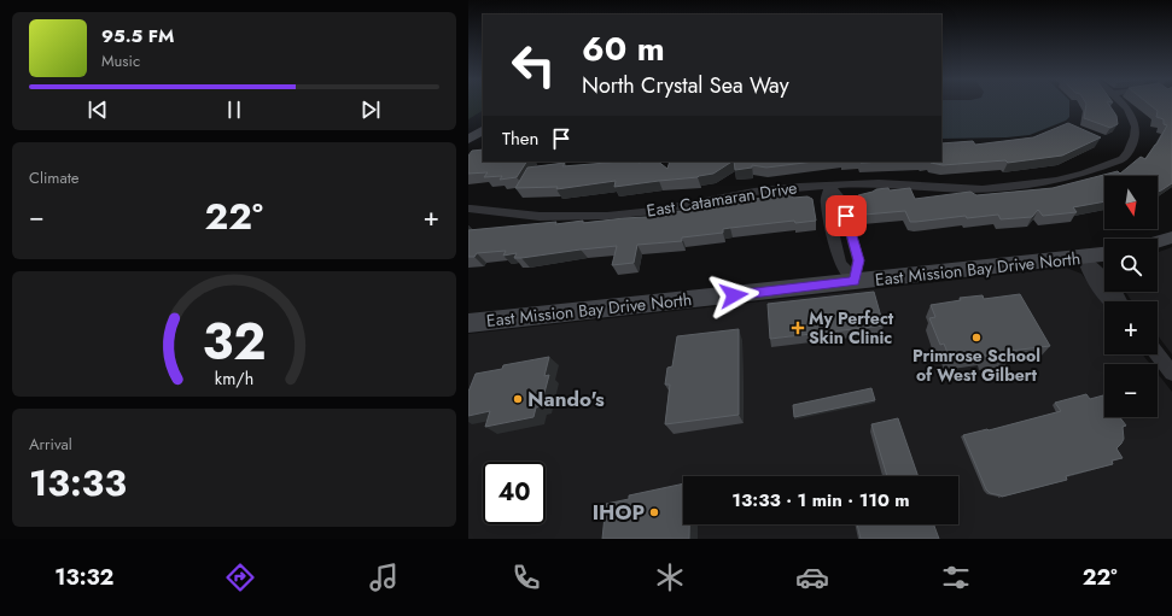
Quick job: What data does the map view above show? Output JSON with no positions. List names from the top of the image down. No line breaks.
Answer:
{"streets":{"street":["East Catamaran Drive","East Mission Bay Drive North"]},"places":{"health":["My Perfect Skin Clinic"],"other":["Primrose School of West Gilbert","Nando's","IHOP"]},"north":"bottom","page":{"turn":["60 m","North Crystal Sea Way"],"song":["95.5 FM","Music"],"then":"Then","tile":["Climate",["Arrival","13:33"]],"map_buttons":["+","−"],"heat":["−","22°","+"],"limit":"40","trip":"13:33 · 1 min · 110 m","tabs":["13:32","22°"],"gauge":["32","km/h"]}}
